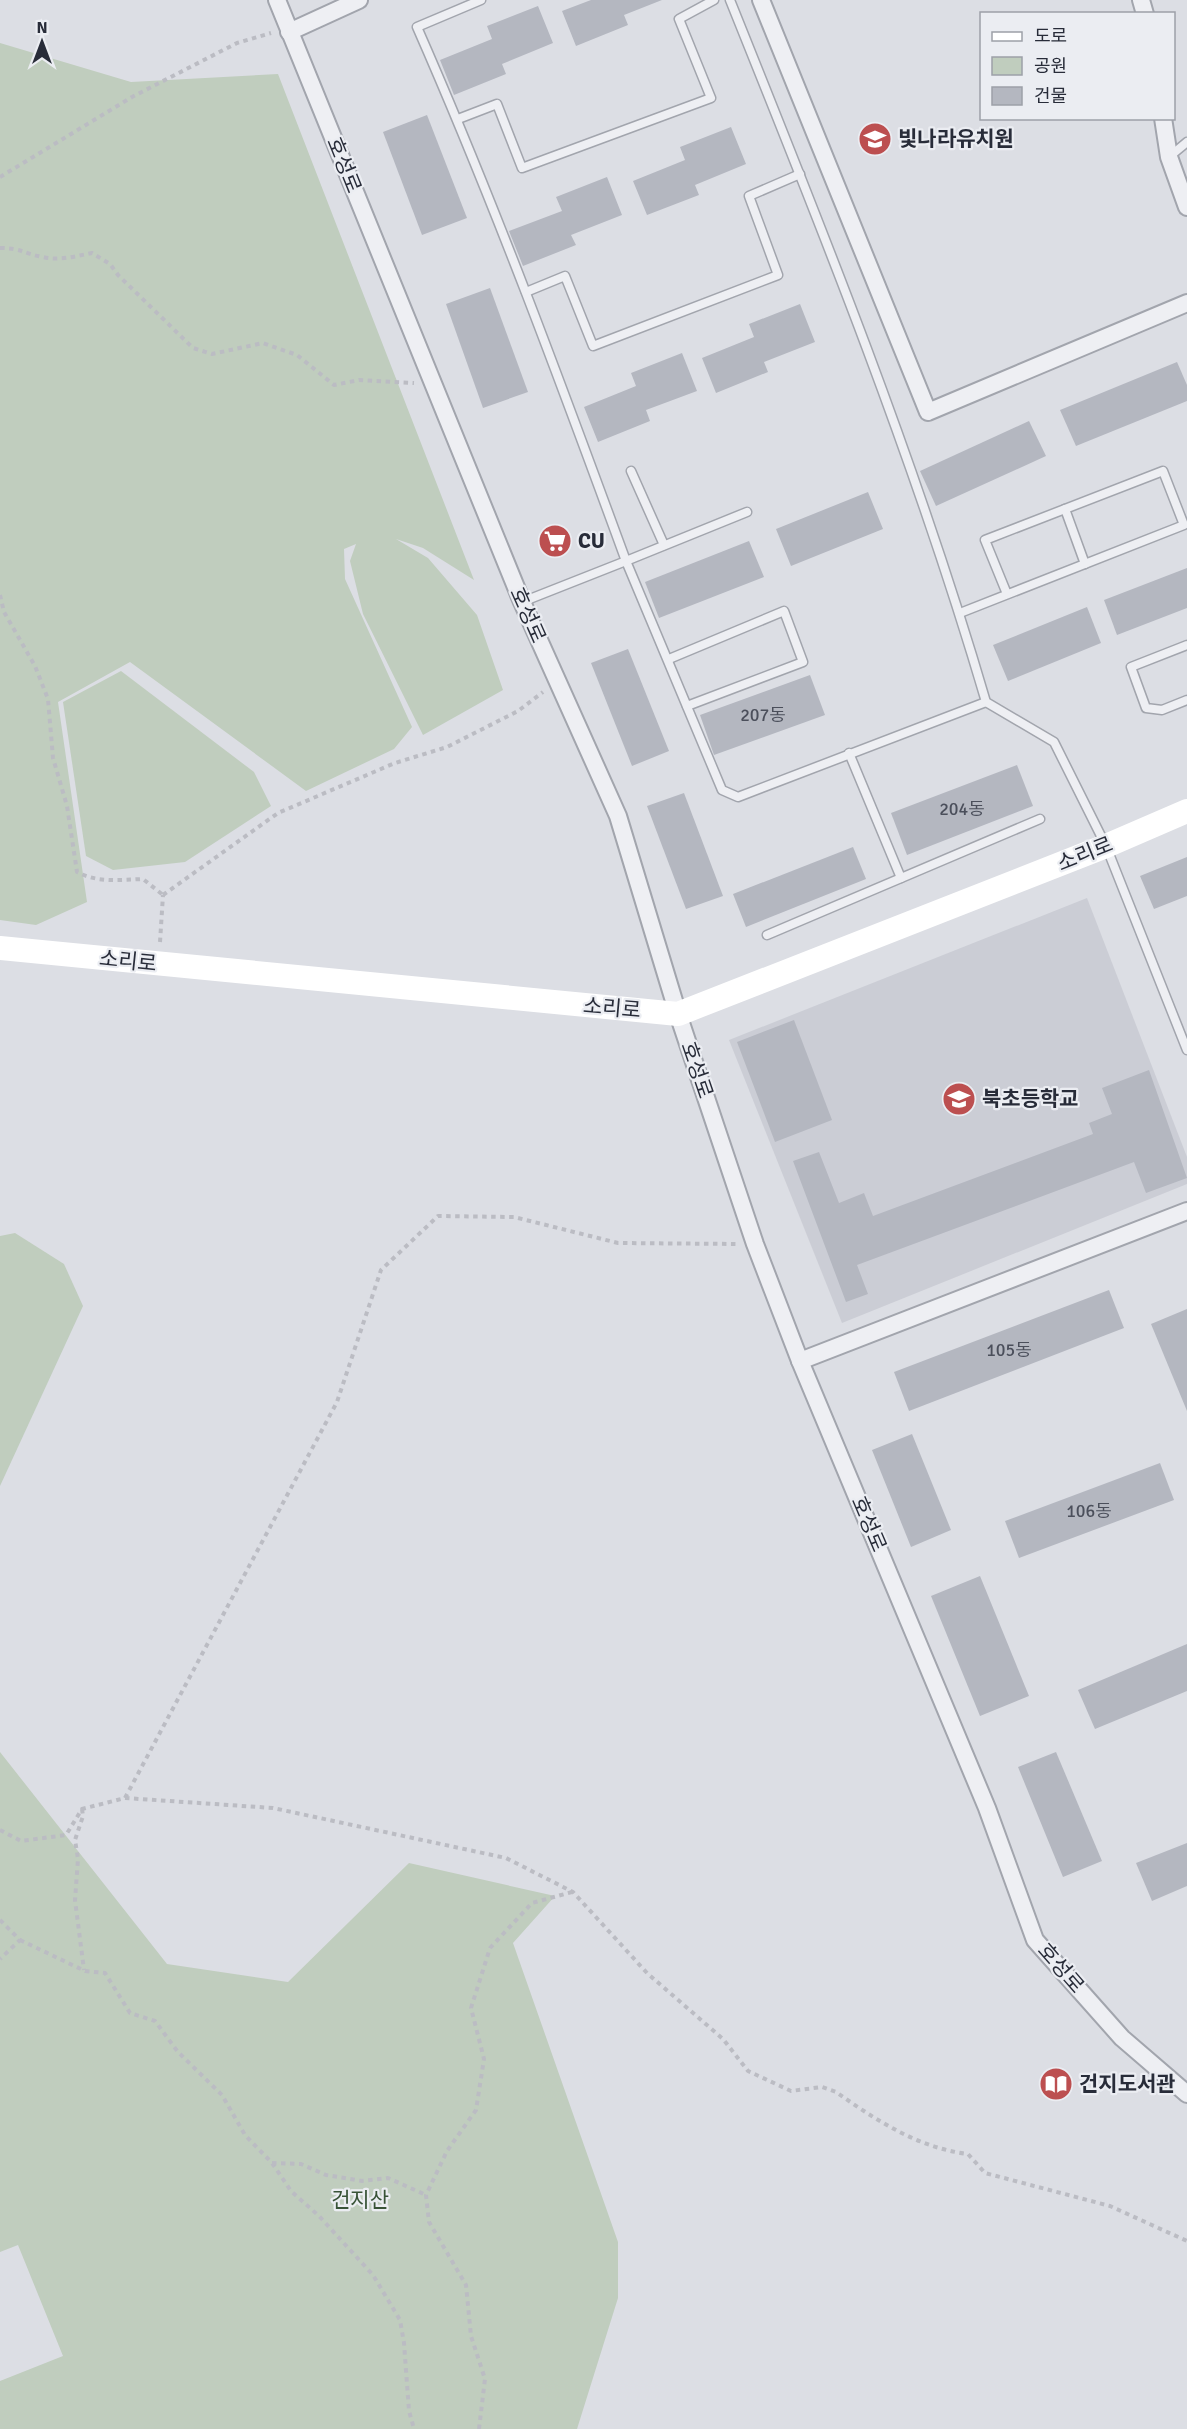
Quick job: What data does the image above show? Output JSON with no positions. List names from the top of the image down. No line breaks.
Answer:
{"streets":{"street":["호성로","소리로"]},"crossings":[["호성로","소리로"]],"parks":["건지산"],"places":{"school or university":["빛나라유치원","북초등학교"],"supermarket":["CU"],"library":["건지도서관"]},"house_numbers":["207동","204동","105동","106동"],"legend":["도로","공원","건물"],"north":"top"}
